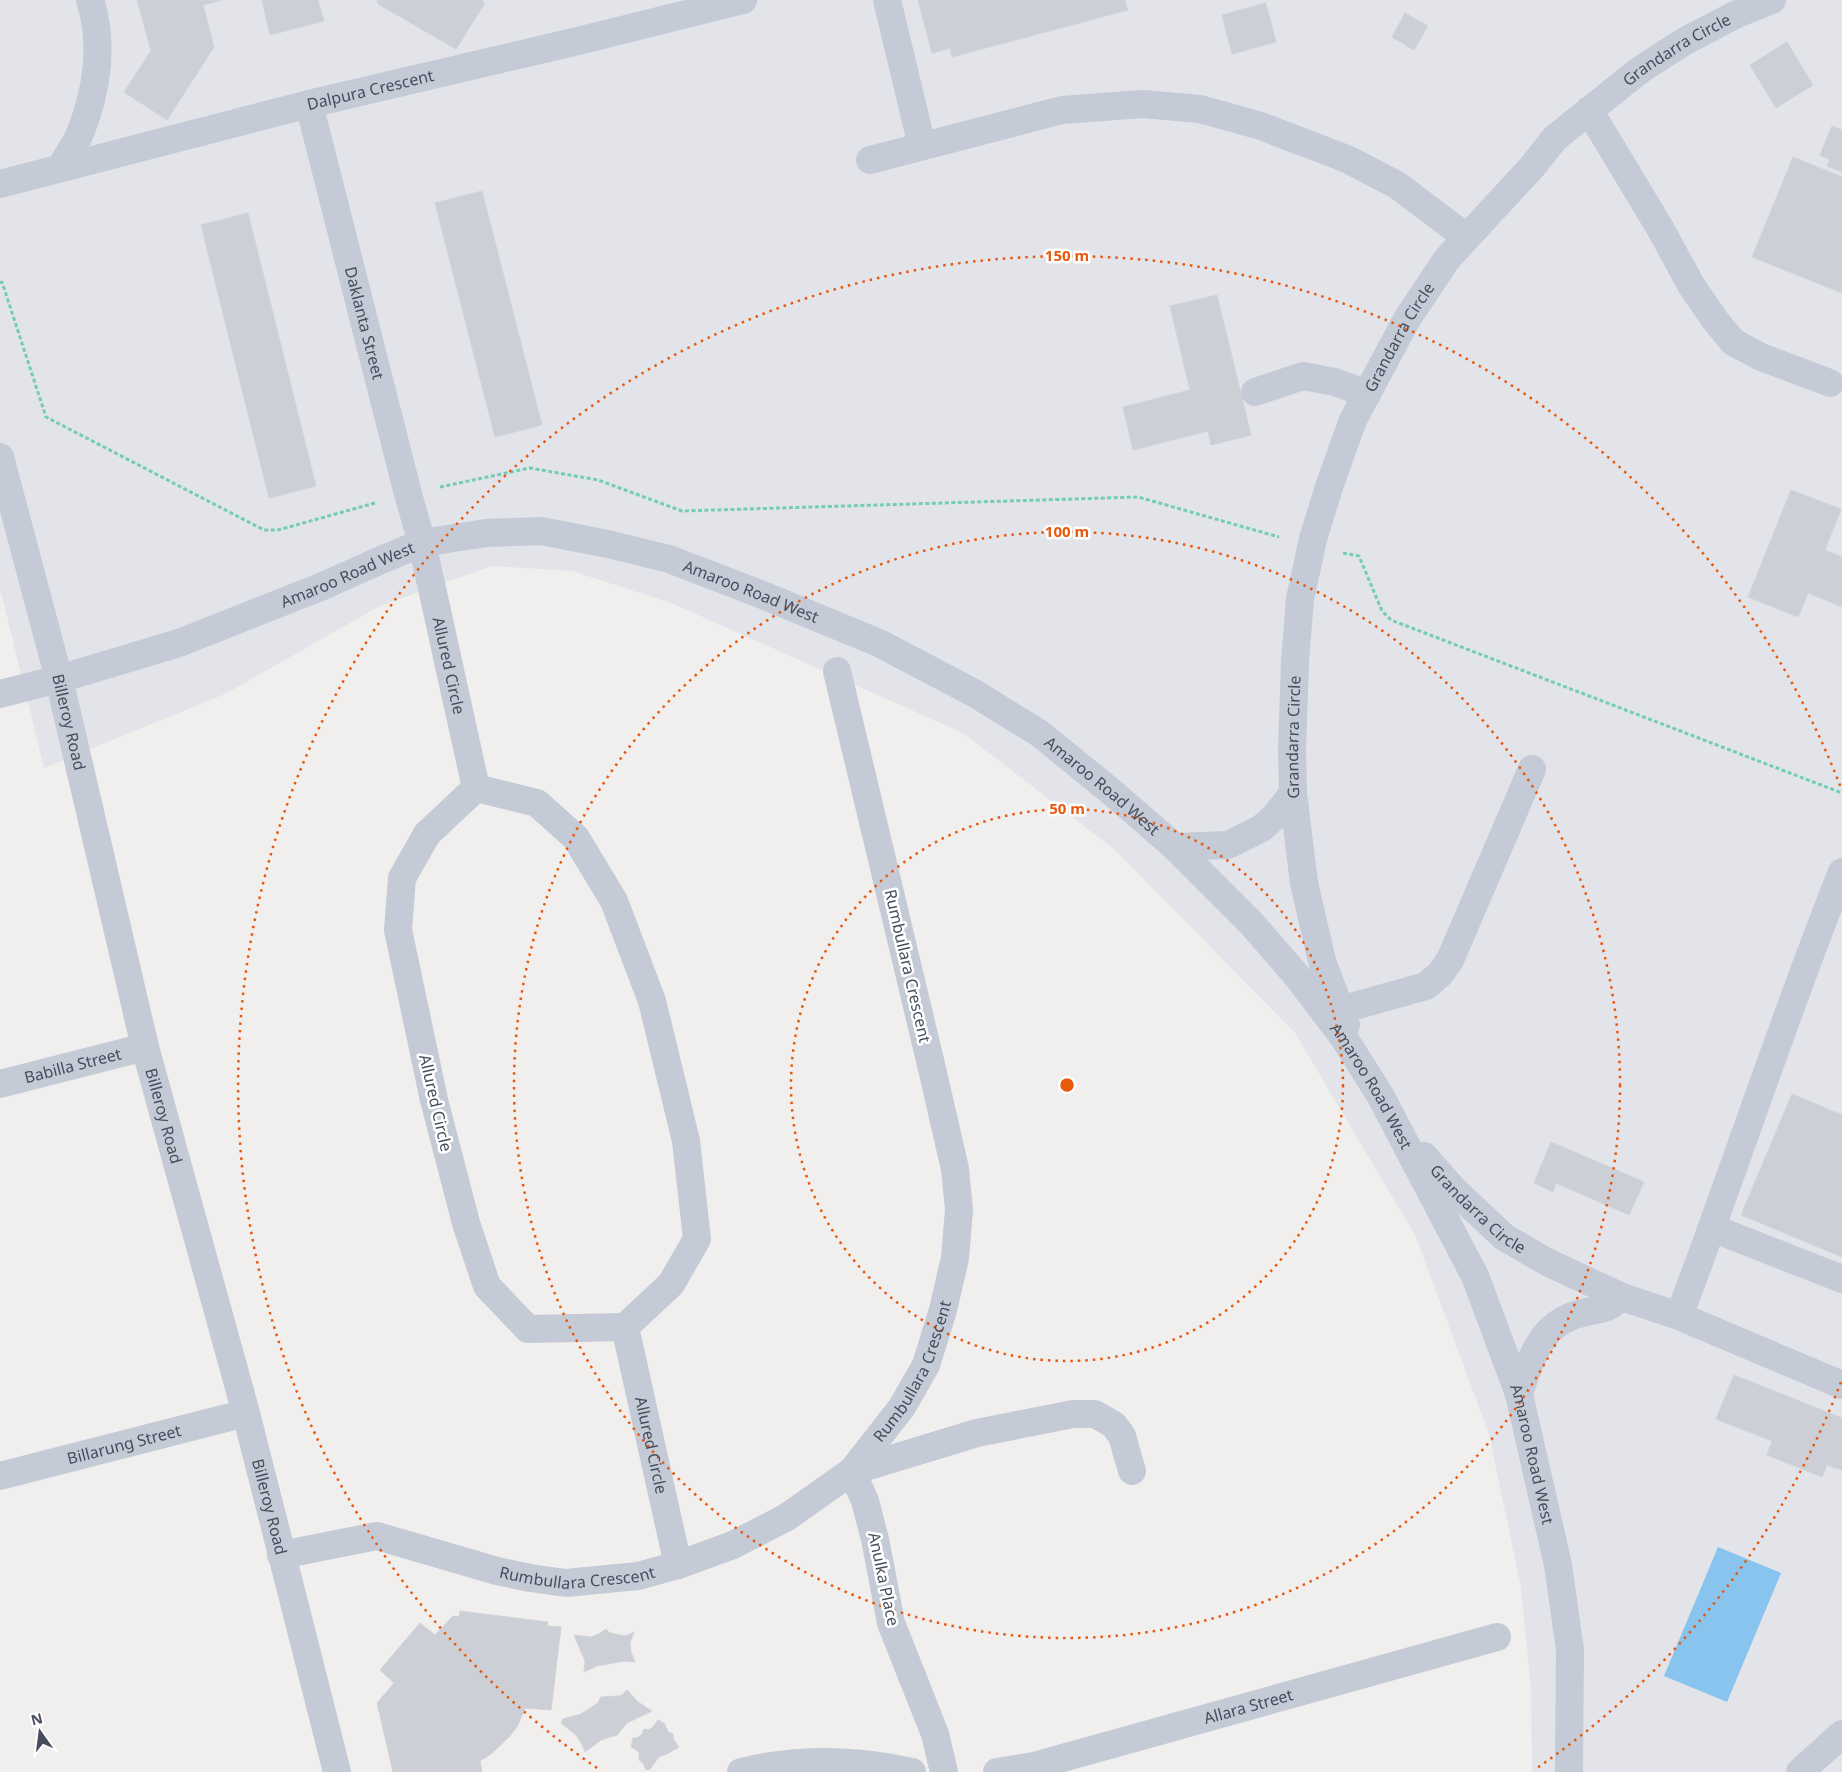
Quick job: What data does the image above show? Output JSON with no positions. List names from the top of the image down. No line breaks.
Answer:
{"streets":{"street":["Grandarra Circle","Dalpura Crescent","Daklanta Street","Amaroo Road West","Allured Circle","Billeroy Road","Rumbullara Crescent","Babilla Street","Billarung Street","Anulka Place","Allara Street"]},"crossings":[["Grandarra Circle","Amaroo Road West"],["Dalpura Crescent","Daklanta Street"],["Daklanta Street","Amaroo Road West"],["Daklanta Street","Allured Circle"],["Amaroo Road West","Allured Circle"],["Amaroo Road West","Billeroy Road"],["Allured Circle","Rumbullara Crescent"],["Billeroy Road","Rumbullara Crescent"],["Billeroy Road","Babilla Street"],["Billeroy Road","Billarung Street"],["Rumbullara Crescent","Anulka Place"]],"north":"top","rings":["150 m","100 m","50 m"]}
